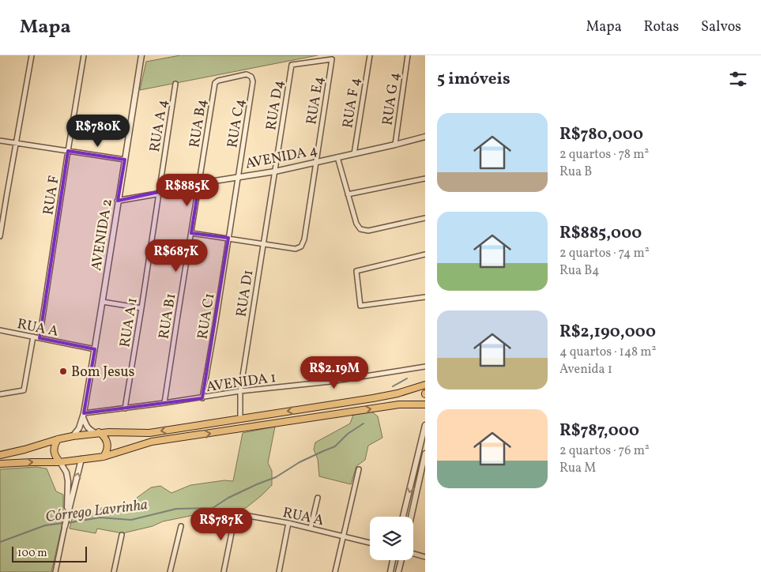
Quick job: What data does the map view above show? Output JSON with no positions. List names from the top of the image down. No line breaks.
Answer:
{"streets":{"street":["RUA G 4","RUA E4","RUA F 4","RUA D4","RUA B4","RUA C4","RUA A 4","AVENIDA 4","RUA F","AVENIDA 2","RUA D1","RUA B1","RUA C1","RUA A 1","RUA A","AVENIDA 1"]},"crossings":[["RUA G 4","AVENIDA 4"],["RUA E4","RUA D4"],["RUA E4","AVENIDA 4"],["RUA E4","RUA D1"],["RUA F 4","AVENIDA 4"],["RUA D4","AVENIDA 4"],["RUA D4","RUA D1"],["RUA B4","RUA C4"],["RUA B4","AVENIDA 4"],["RUA B4","RUA B1"],["RUA C4","AVENIDA 4"],["RUA C4","RUA C1"],["RUA A 4","AVENIDA 4"],["RUA A 4","RUA A 1"],["AVENIDA 4","AVENIDA 2"],["AVENIDA 4","RUA D1"],["AVENIDA 4","RUA A 1"],["RUA F","RUA A"],["AVENIDA 2","RUA A"],["AVENIDA 2","AVENIDA 1"],["RUA D1","AVENIDA 1"],["RUA B1","AVENIDA 1"],["RUA C1","AVENIDA 1"],["RUA A 1","AVENIDA 1"]],"water":["Córrego Lavrinha"],"places":["Bom Jesus"],"scale_bar":"100 m","page":{"header":"Mapa","nav":["Mapa","Rotas","Salvos"],"heading":"5 imóveis","list":[{"name":"R$780,000","note":"2 quartos · 78 m² · Rua B"},{"name":"R$885,000","note":"2 quartos · 74 m² · Rua B4"},{"name":"R$2,190,000","note":"4 quartos · 148 m² · Avenida 1"},{"name":"R$787,000","note":"2 quartos · 76 m² · Rua M"}],"price":["R$780K","R$885K","R$687K","R$2.19M","R$787K"],"scale":"100 m"}}
